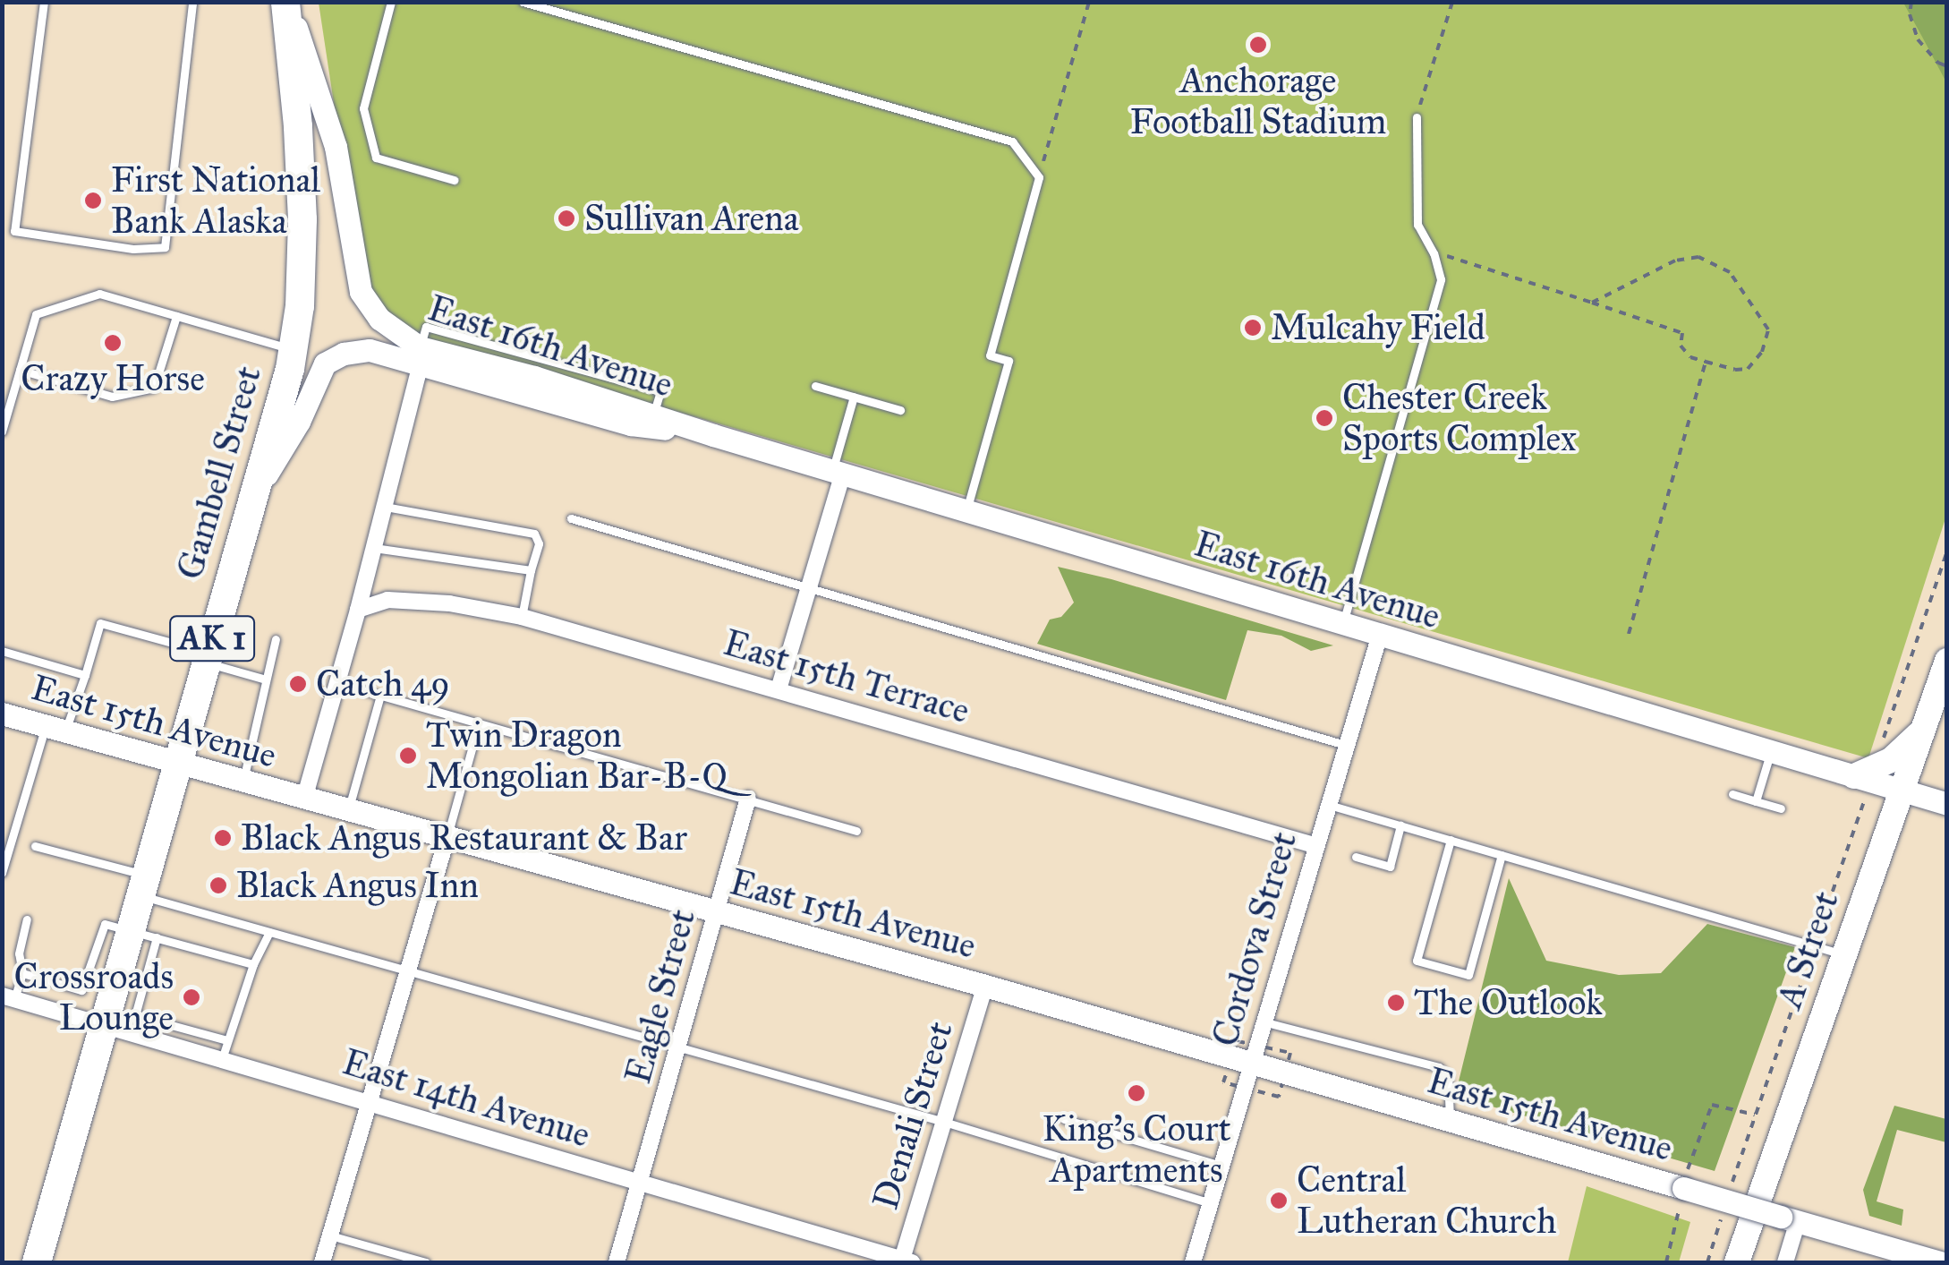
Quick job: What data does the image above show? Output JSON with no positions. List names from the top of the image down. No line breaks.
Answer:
{"streets":{"highway":["Gambell Street","AK 1"],"main road":["A Street"],"street":["East 16th Avenue","East 15th Terrace","East 15th Avenue","Cordova Street","Eagle Street","East 14th Avenue","Denali Street"]},"crossings":[["East 16th Avenue","Gambell Street"],["East 16th Avenue","Cordova Street"],["East 16th Avenue","A Street"],["Gambell Street","East 15th Avenue"],["Gambell Street","East 14th Avenue"],["East 15th Terrace","Cordova Street"],["East 15th Avenue","Cordova Street"],["East 15th Avenue","Eagle Street"],["East 15th Avenue","Denali Street"],["Eagle Street","East 14th Avenue"],["East 14th Avenue","Denali Street"]],"places":["Anchorage Football Stadium","First National Bank Alaska","Sullivan Arena","Mulcahy Field","Crazy Horse","Chester Creek Sports Complex","Catch 49","Twin Dragon Mongolian Bar-B-Q","Black Angus Restaurant & Bar","Black Angus Inn","Crossroads Lounge","The Outlook","King's Court Apartments","Central Lutheran Church"]}
